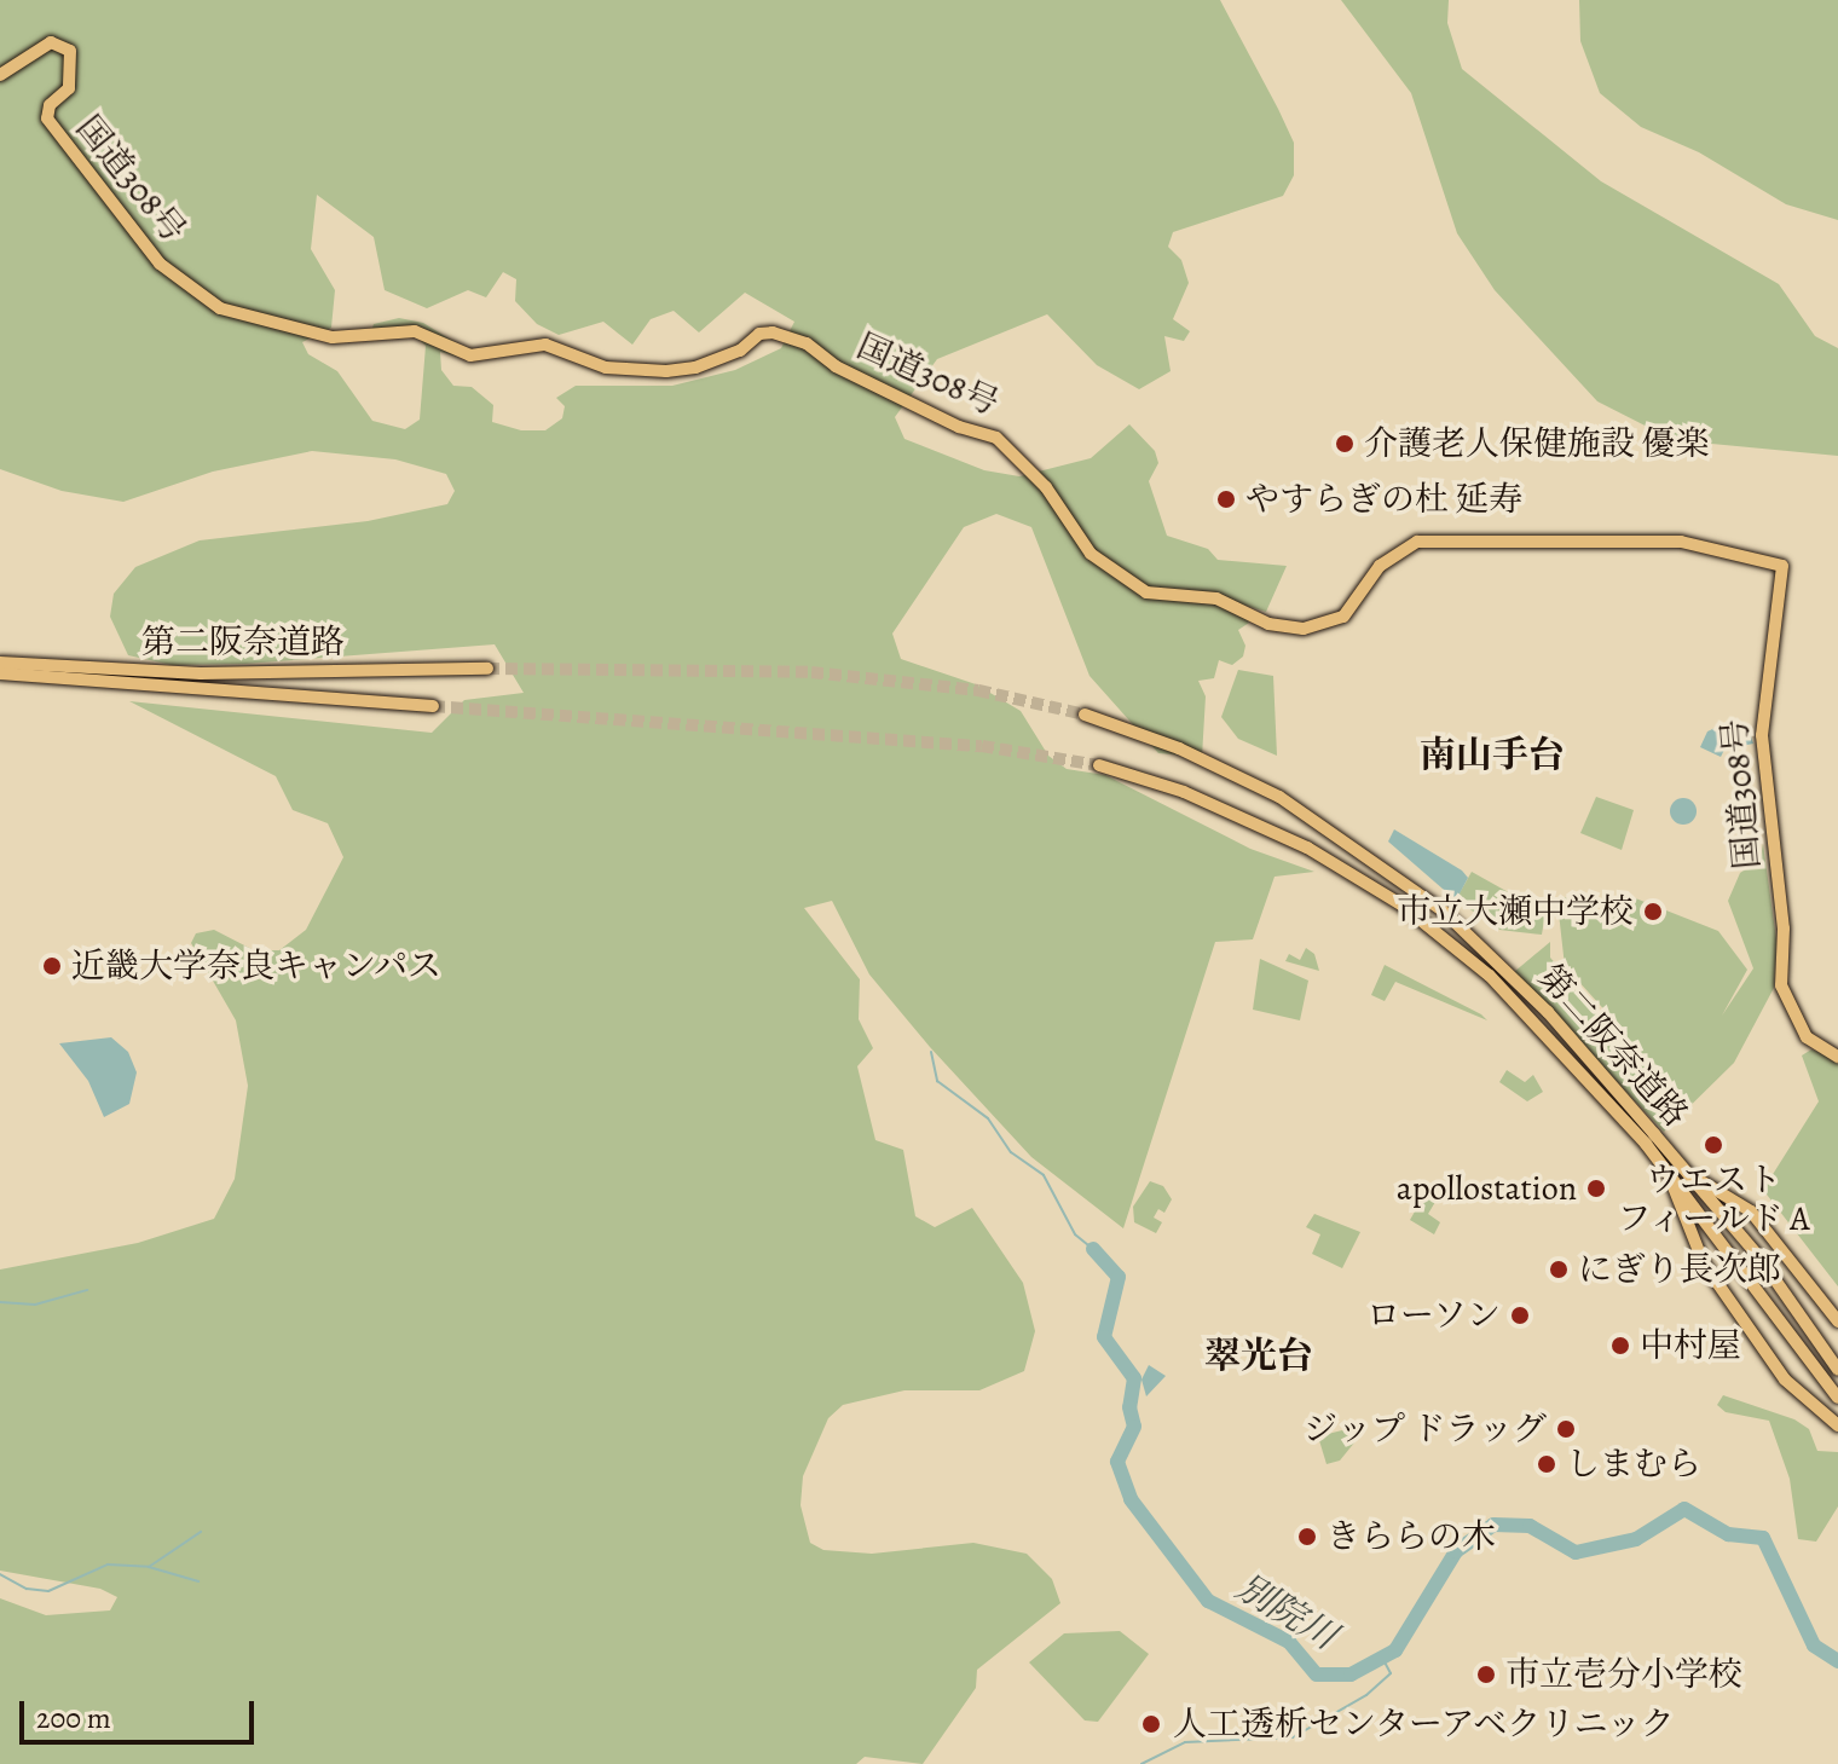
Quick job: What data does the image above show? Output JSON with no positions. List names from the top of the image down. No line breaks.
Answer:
{"streets":{"highway":["国道308号","第二阪奈道路"]},"districts":["南山手台","翠光台"],"water":["別院川"],"places":["介護老人保健施設 優楽","やすらぎの杜 延寿","市立大瀬中学校","近畿大学奈良キャンパス","ウエスト フィールド A","apollostation","にぎり長次郎","ローソン","中村屋","ジップ ドラッグ","しまむら","きららの木","市立壱分小学校","人工透析センターアベクリニック"],"scale_bar":"200 m"}
